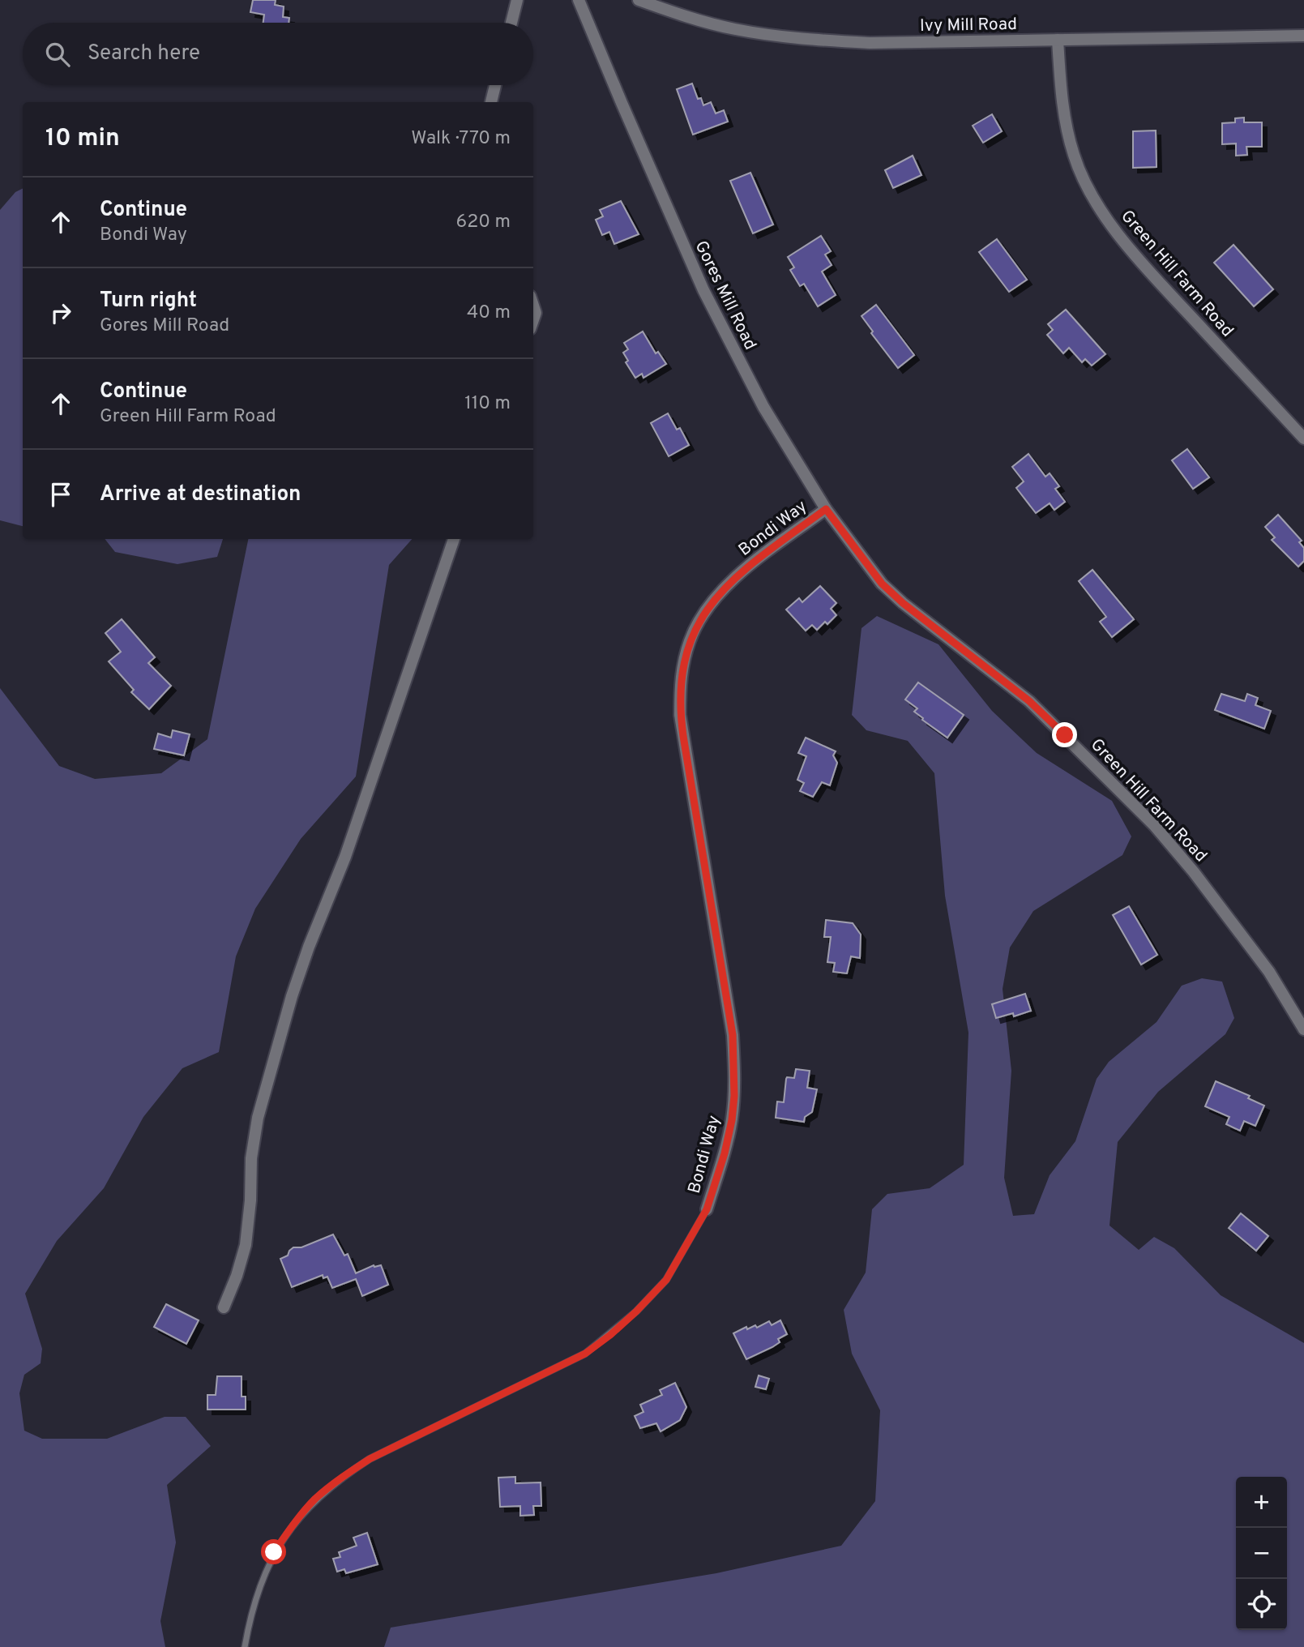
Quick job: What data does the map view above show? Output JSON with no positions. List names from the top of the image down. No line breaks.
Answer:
{"streets":{"street":["Ivy Mill Road","Green Hill Farm Road","Gores Mill Road","Bondi Way"]},"crossings":[["Ivy Mill Road","Green Hill Farm Road"],["Green Hill Farm Road","Gores Mill Road"],["Gores Mill Road","Bondi Way"]],"page":{"search":"Search here","heading":["10 min","Walk · 770 m"],"list":[["Continue","Bondi Way","620 m"],["Turn right","Gores Mill Road","40 m"],["Continue","Green Hill Farm Road","110 m"],"Arrive at destination"],"map_buttons":["+","−"]}}
